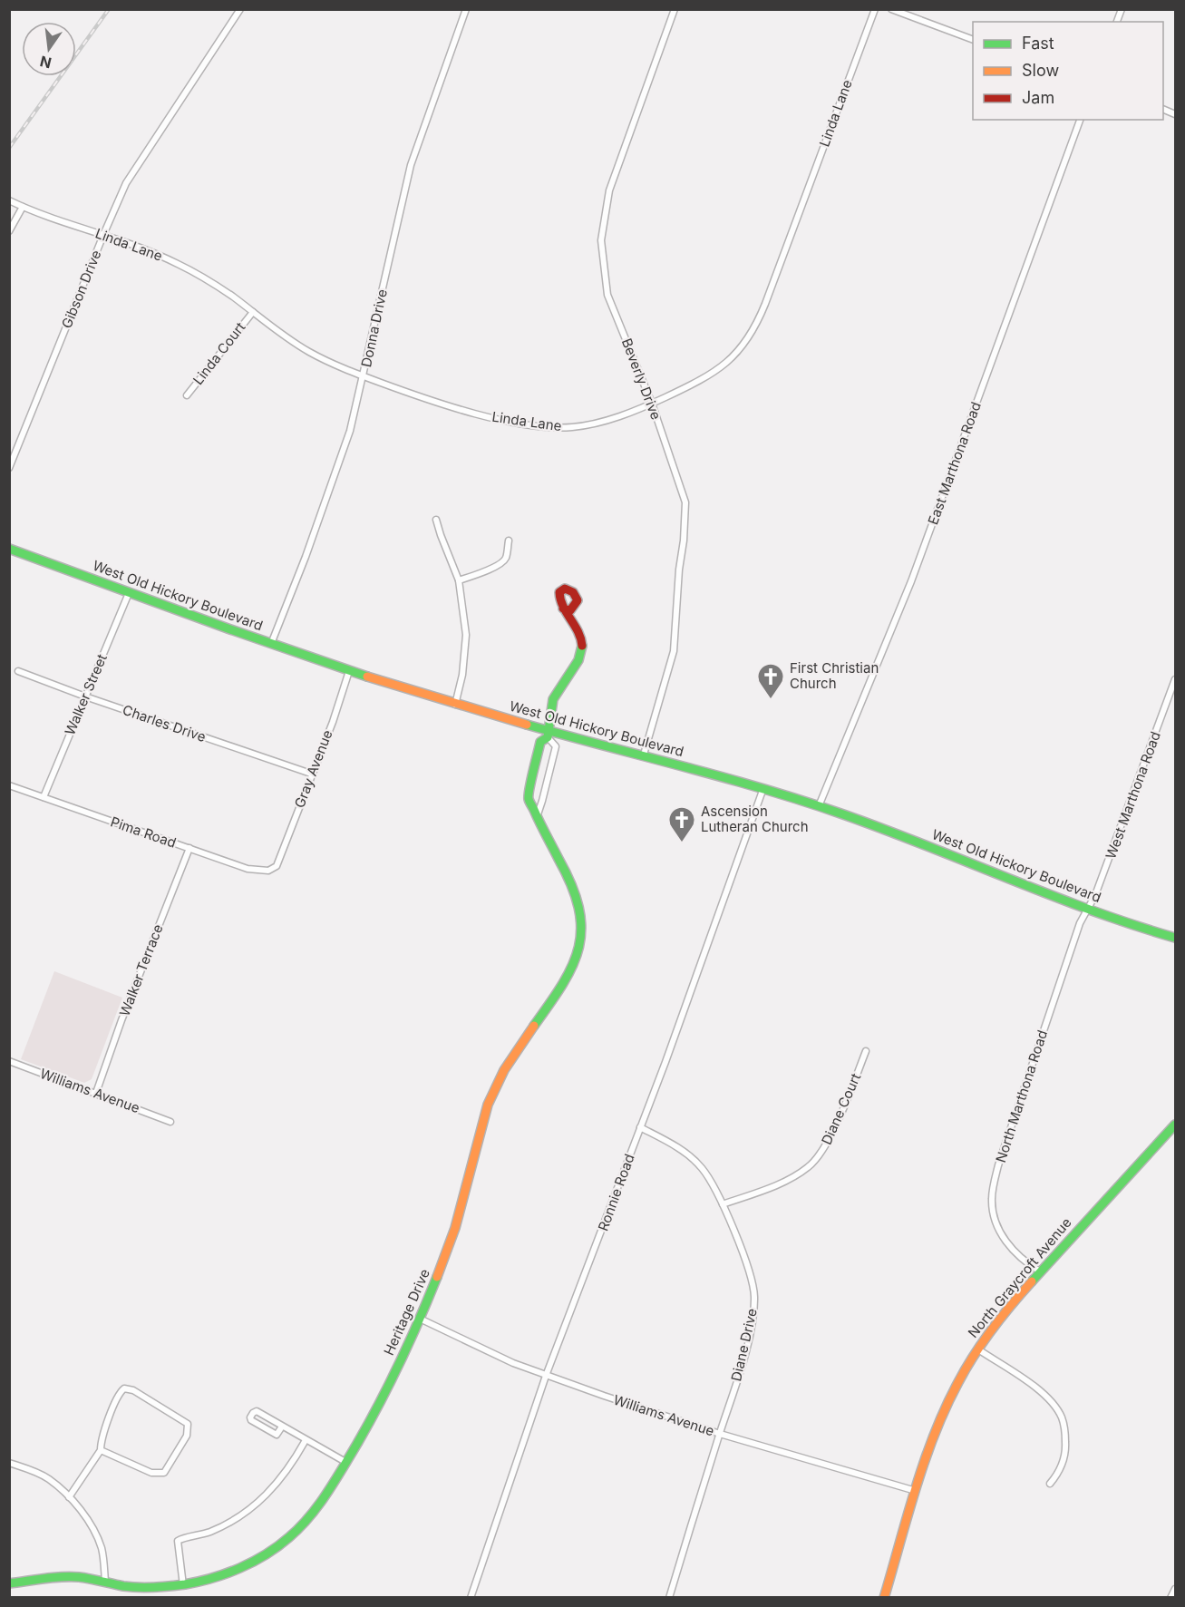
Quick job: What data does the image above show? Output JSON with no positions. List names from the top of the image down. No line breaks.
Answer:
{"streets":{"street":["Linda Lane","Gibson Drive","Donna Drive","Linda Court","Beverly Drive","East Marthona Road","West Old Hickory Boulevard","Walker Street","Charles Drive","Gray Avenue","West Marthona Road","Pima Road","Walker Terrace","Williams Avenue","North Marthona Road","Diane Court","Ronnie Road","North Graycroft Avenue","Heritage Drive","Diane Drive"]},"crossings":[["Linda Lane","Gibson Drive"],["Linda Lane","Donna Drive"],["Linda Lane","Linda Court"],["Linda Lane","Beverly Drive"],["Donna Drive","West Old Hickory Boulevard"],["Beverly Drive","West Old Hickory Boulevard"],["East Marthona Road","West Old Hickory Boulevard"],["West Old Hickory Boulevard","Walker Street"],["West Old Hickory Boulevard","Gray Avenue"],["West Old Hickory Boulevard","West Marthona Road"],["West Old Hickory Boulevard","North Marthona Road"],["West Old Hickory Boulevard","Ronnie Road"],["West Old Hickory Boulevard","Heritage Drive"],["Walker Street","Charles Drive"],["Walker Street","Pima Road"],["Charles Drive","Gray Avenue"],["Gray Avenue","Pima Road"],["West Marthona Road","North Marthona Road"],["Pima Road","Walker Terrace"],["Walker Terrace","Williams Avenue"],["Williams Avenue","Ronnie Road"],["Williams Avenue","North Graycroft Avenue"],["Williams Avenue","Heritage Drive"],["Williams Avenue","Diane Drive"],["North Marthona Road","North Graycroft Avenue"],["Diane Court","Diane Drive"],["Ronnie Road","Diane Drive"]],"places":{"church":["First Christian Church","Ascension Lutheran Church"]},"legend":["Fast","Slow","Jam"],"north":"bottom"}
